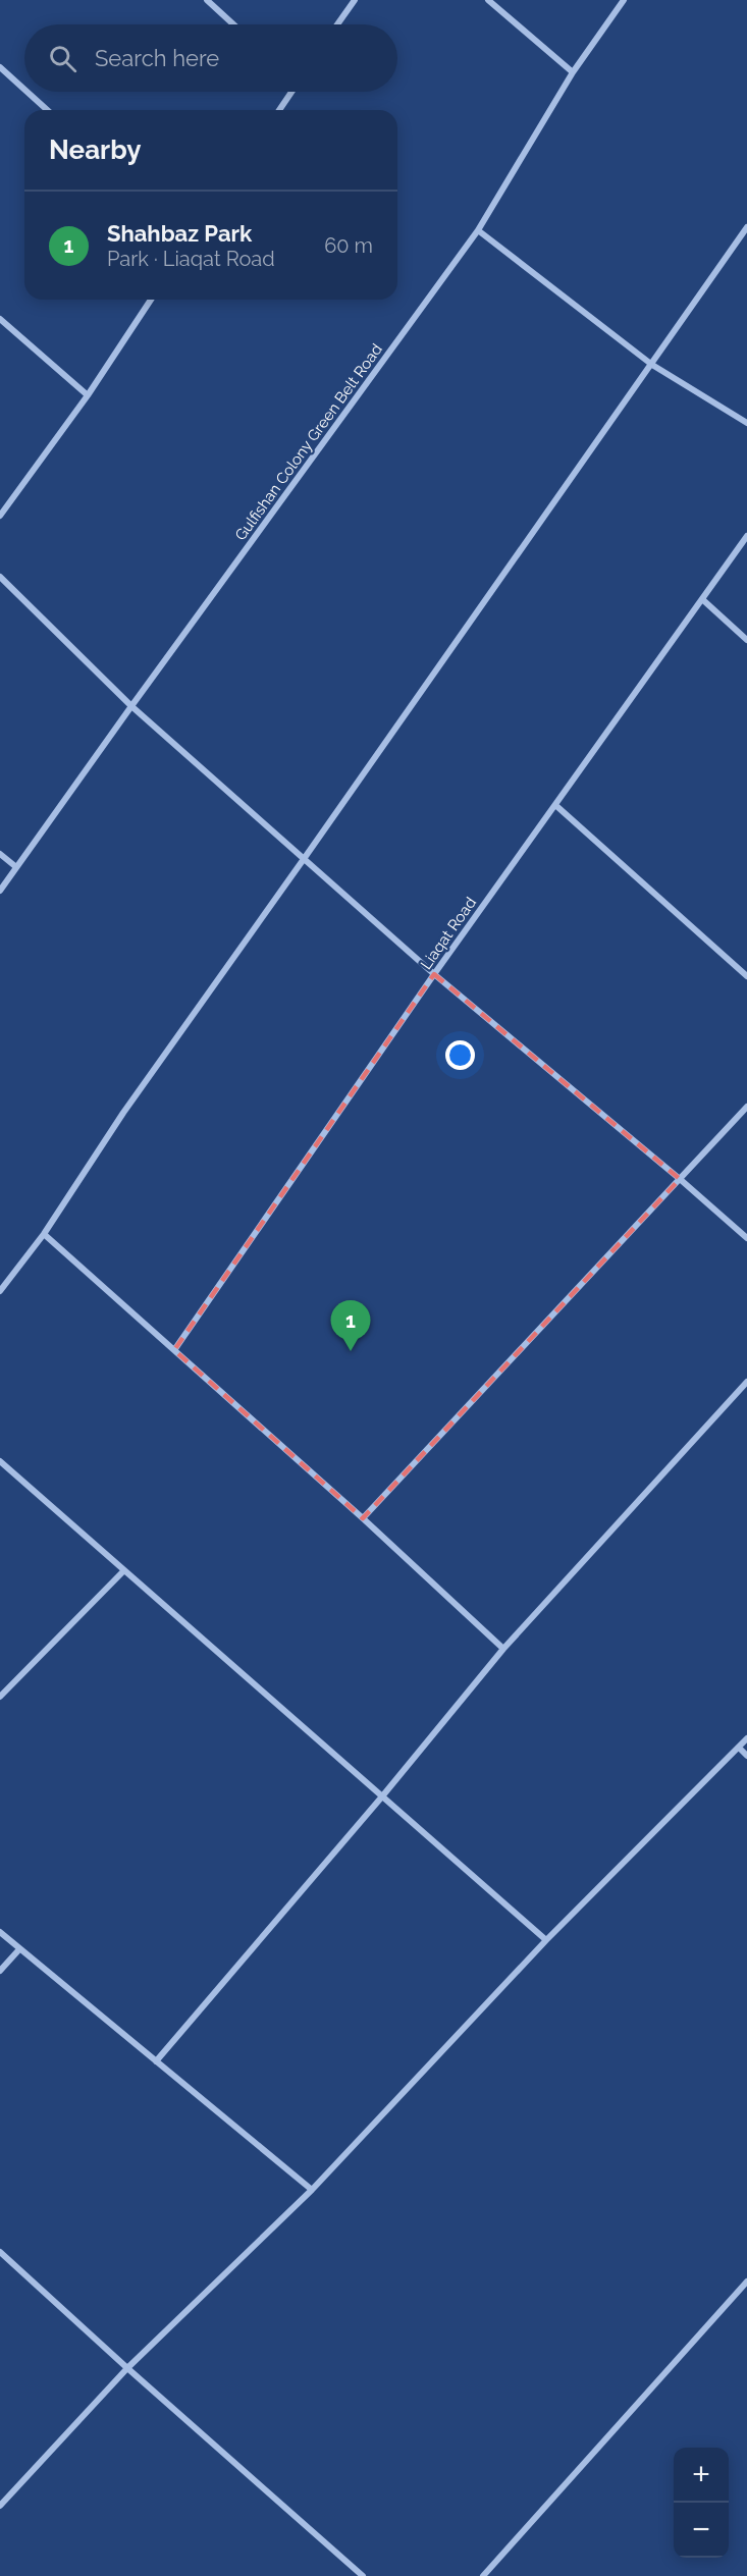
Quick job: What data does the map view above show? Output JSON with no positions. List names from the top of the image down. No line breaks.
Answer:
{"streets":{"street":["Gulfishan Colony Green Belt Road","Liaqat Road"]},"page":{"search":"Search here","heading":"Nearby","list":[{"mark":"1","name":"Shahbaz Park","note":"Park · Liaqat Road","value":"60 m"}],"pins":"1","map_buttons":["+","−"]}}
